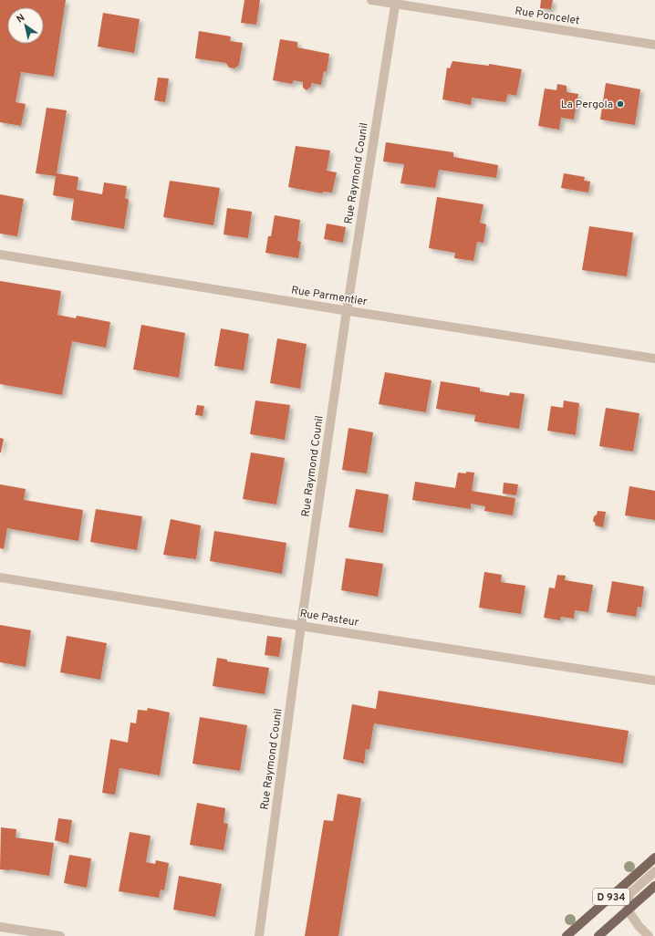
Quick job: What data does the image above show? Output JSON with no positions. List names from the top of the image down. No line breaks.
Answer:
{"streets":{"main road":["D 934"],"street":["Rue Poncelet","Rue Raymond Counil","Rue Parmentier","Rue Pasteur"]},"crossings":[["Rue Poncelet","Rue Raymond Counil"],["Rue Raymond Counil","Rue Parmentier"],["Rue Raymond Counil","Rue Pasteur"]],"places":["La Pergola"],"north":"top left"}
